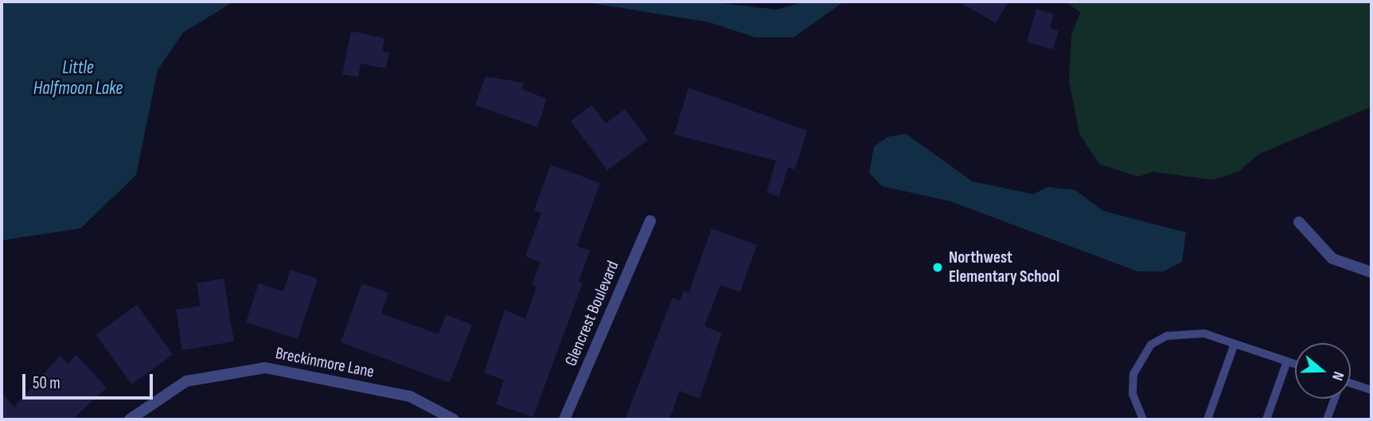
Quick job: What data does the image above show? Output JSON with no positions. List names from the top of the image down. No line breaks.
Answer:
{"streets":{"street":["Glencrest Boulevard","Breckinmore Lane"]},"water":["Little Halfmoon Lake"],"places":["Northwest Elementary School"],"scale_bar":"50 m","north":"right"}
